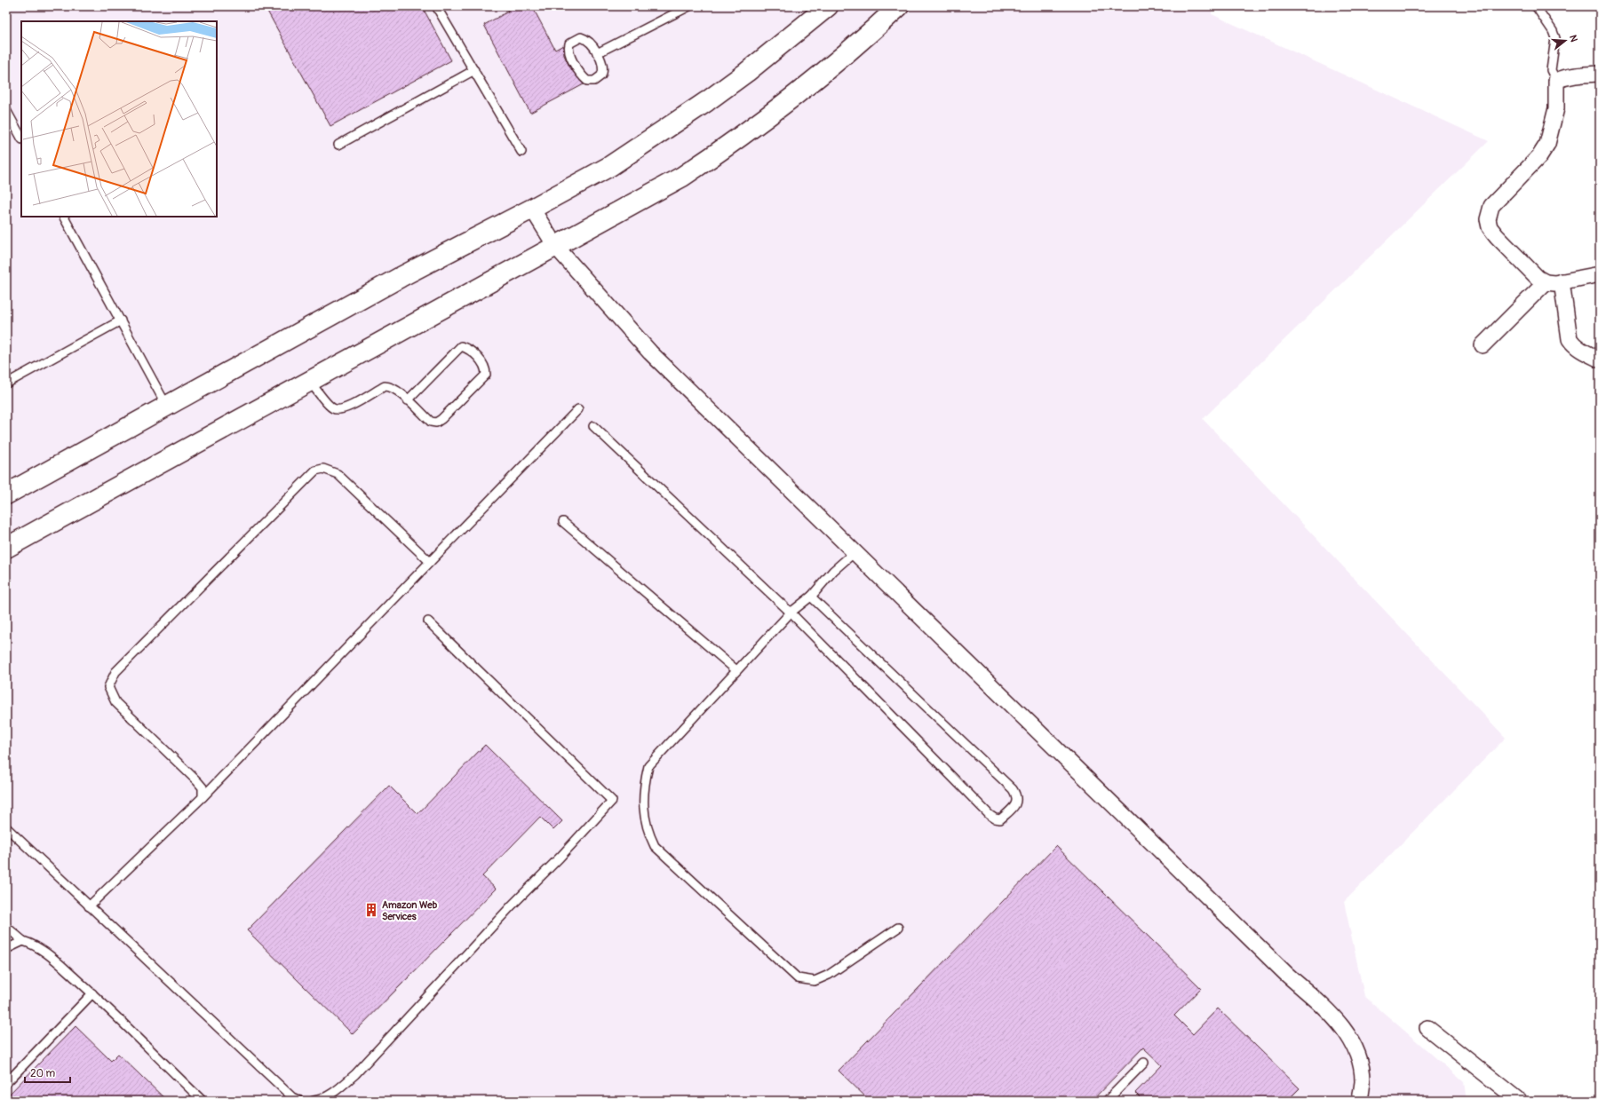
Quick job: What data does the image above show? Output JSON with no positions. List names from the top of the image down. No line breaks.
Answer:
{"places":{"building":["Amazon Web Services"]},"scale_bar":"20 m","north":"right"}
